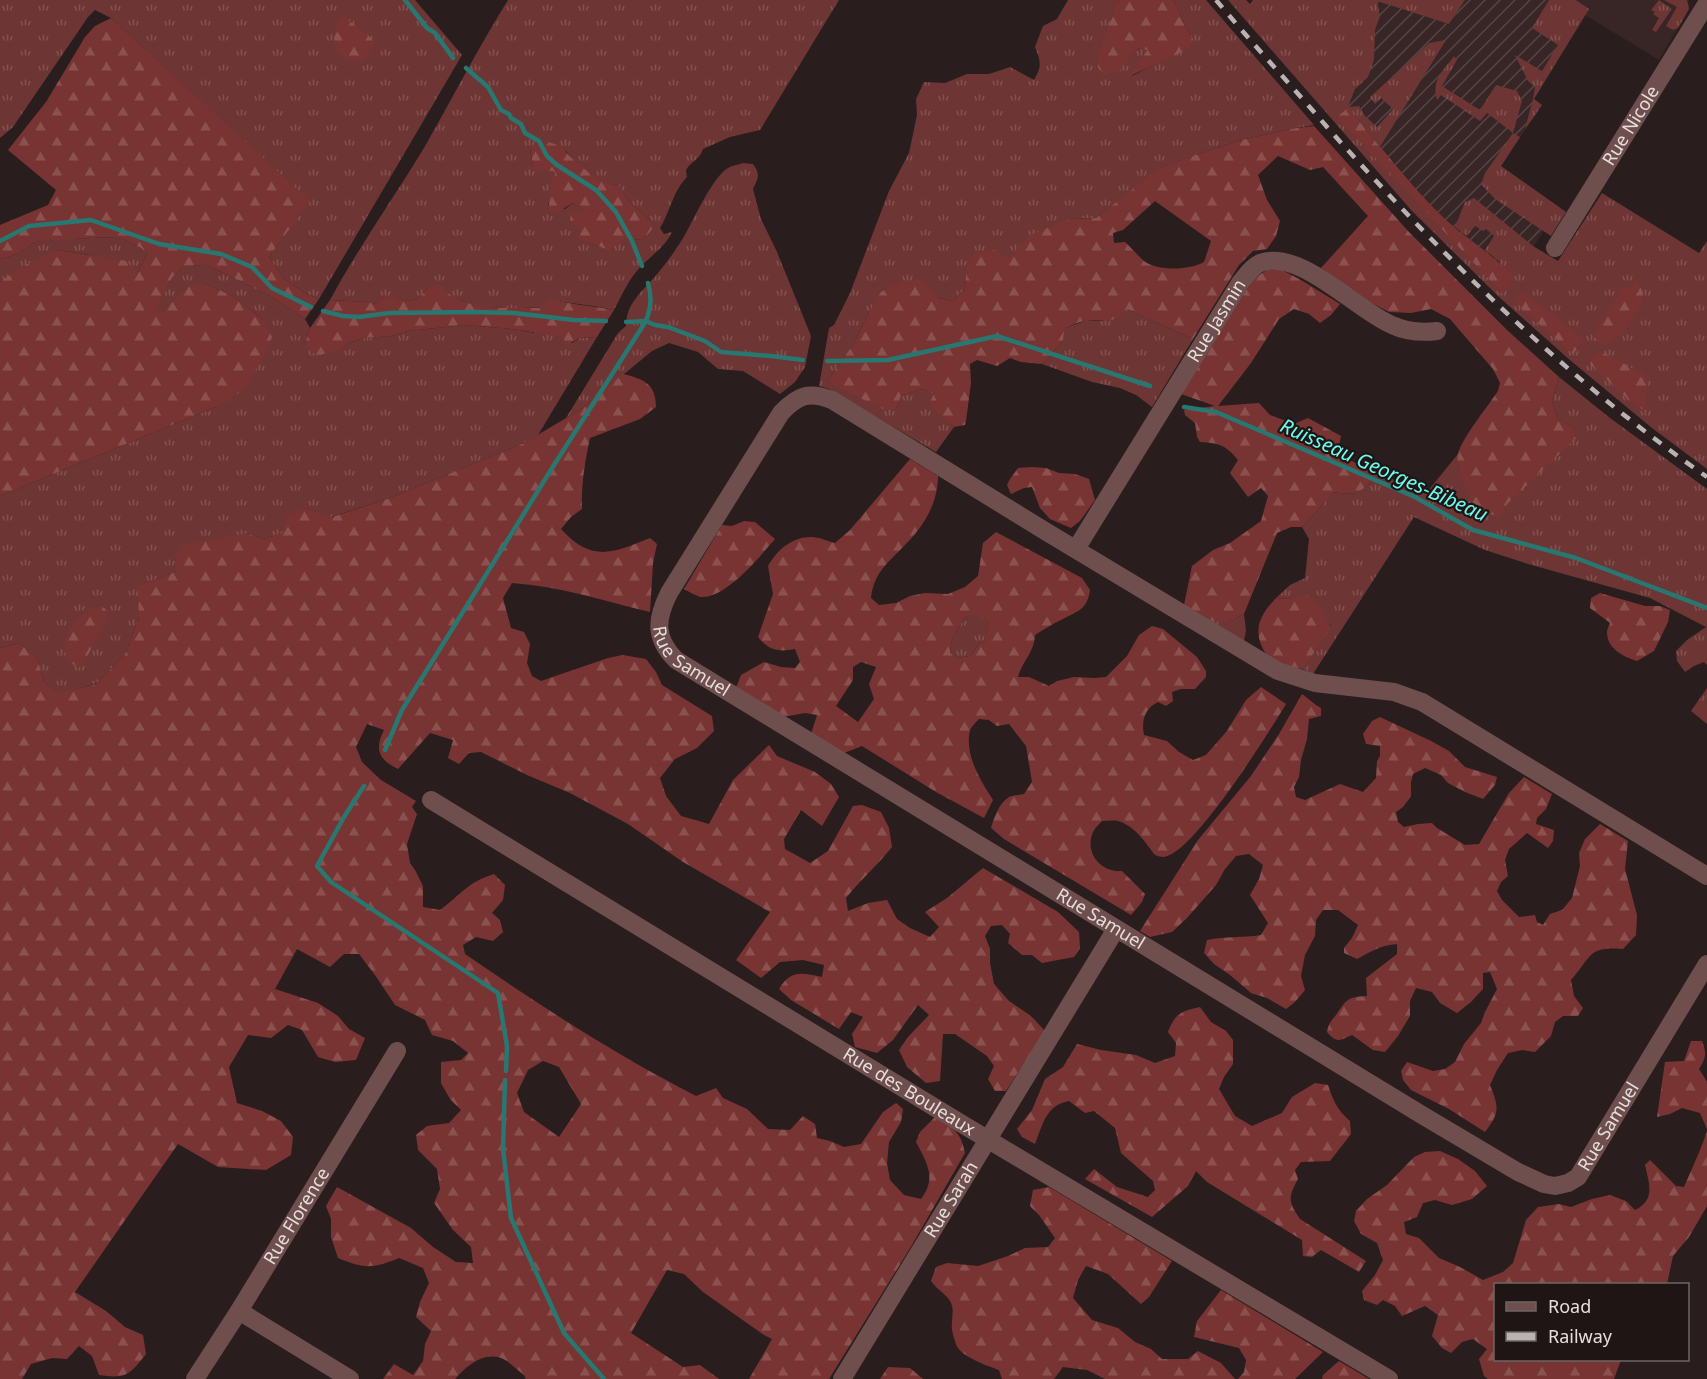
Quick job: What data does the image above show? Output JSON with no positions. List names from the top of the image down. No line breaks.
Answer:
{"streets":{"street":["Rue Nicole","Rue Jasmin","Rue Samuel","Rue des Bouleaux","Rue Sarah","Rue Florence"]},"crossings":[["Rue Jasmin","Rue Samuel"],["Rue Samuel","Rue Sarah"],["Rue des Bouleaux","Rue Sarah"]],"water":["Ruisseau Georges-Bibeau"],"legend":["Road","Railway"]}
